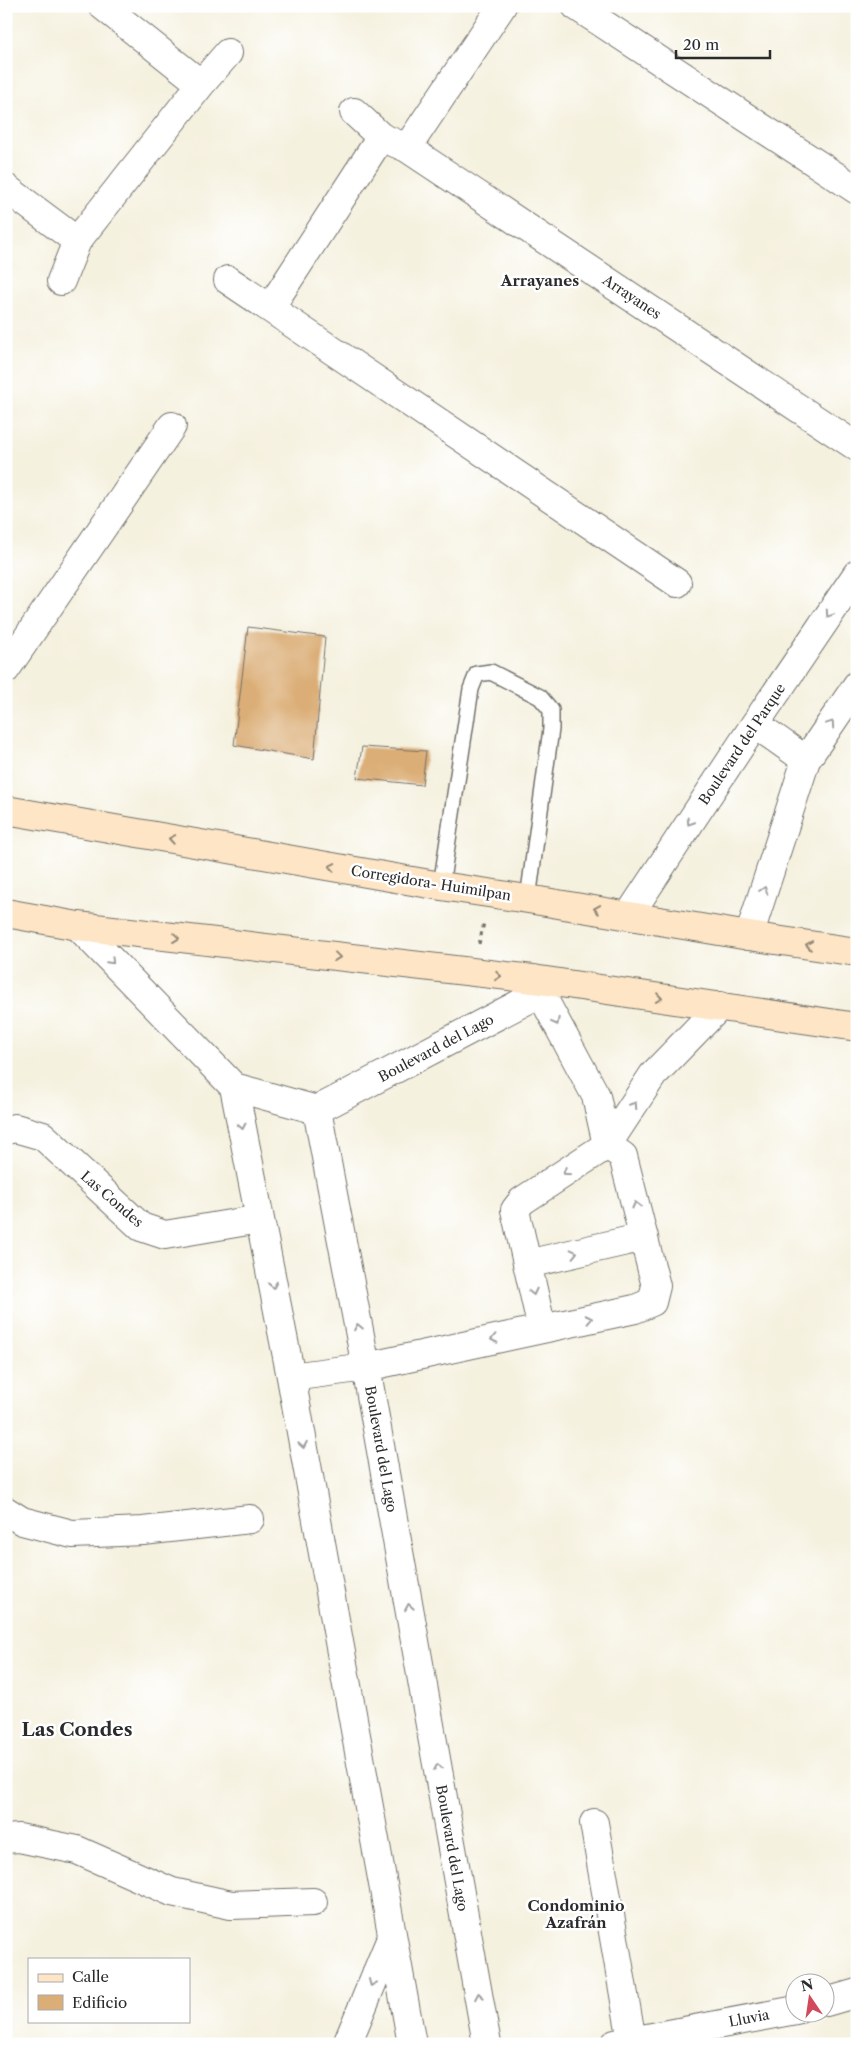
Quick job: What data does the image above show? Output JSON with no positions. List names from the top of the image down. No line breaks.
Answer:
{"streets":{"main road":["Corregidora- Huimilpan"],"street":["Arrayanes","Boulevard del Parque","Boulevard del Lago","Las Condes","Lluvia"]},"crossings":[["Boulevard del Parque","Corregidora- Huimilpan"]],"districts":["Arrayanes","Las Condes","Condominio Azafrán"],"legend":["Calle","Edificio"],"scale_bar":"20 m","north":"top"}
